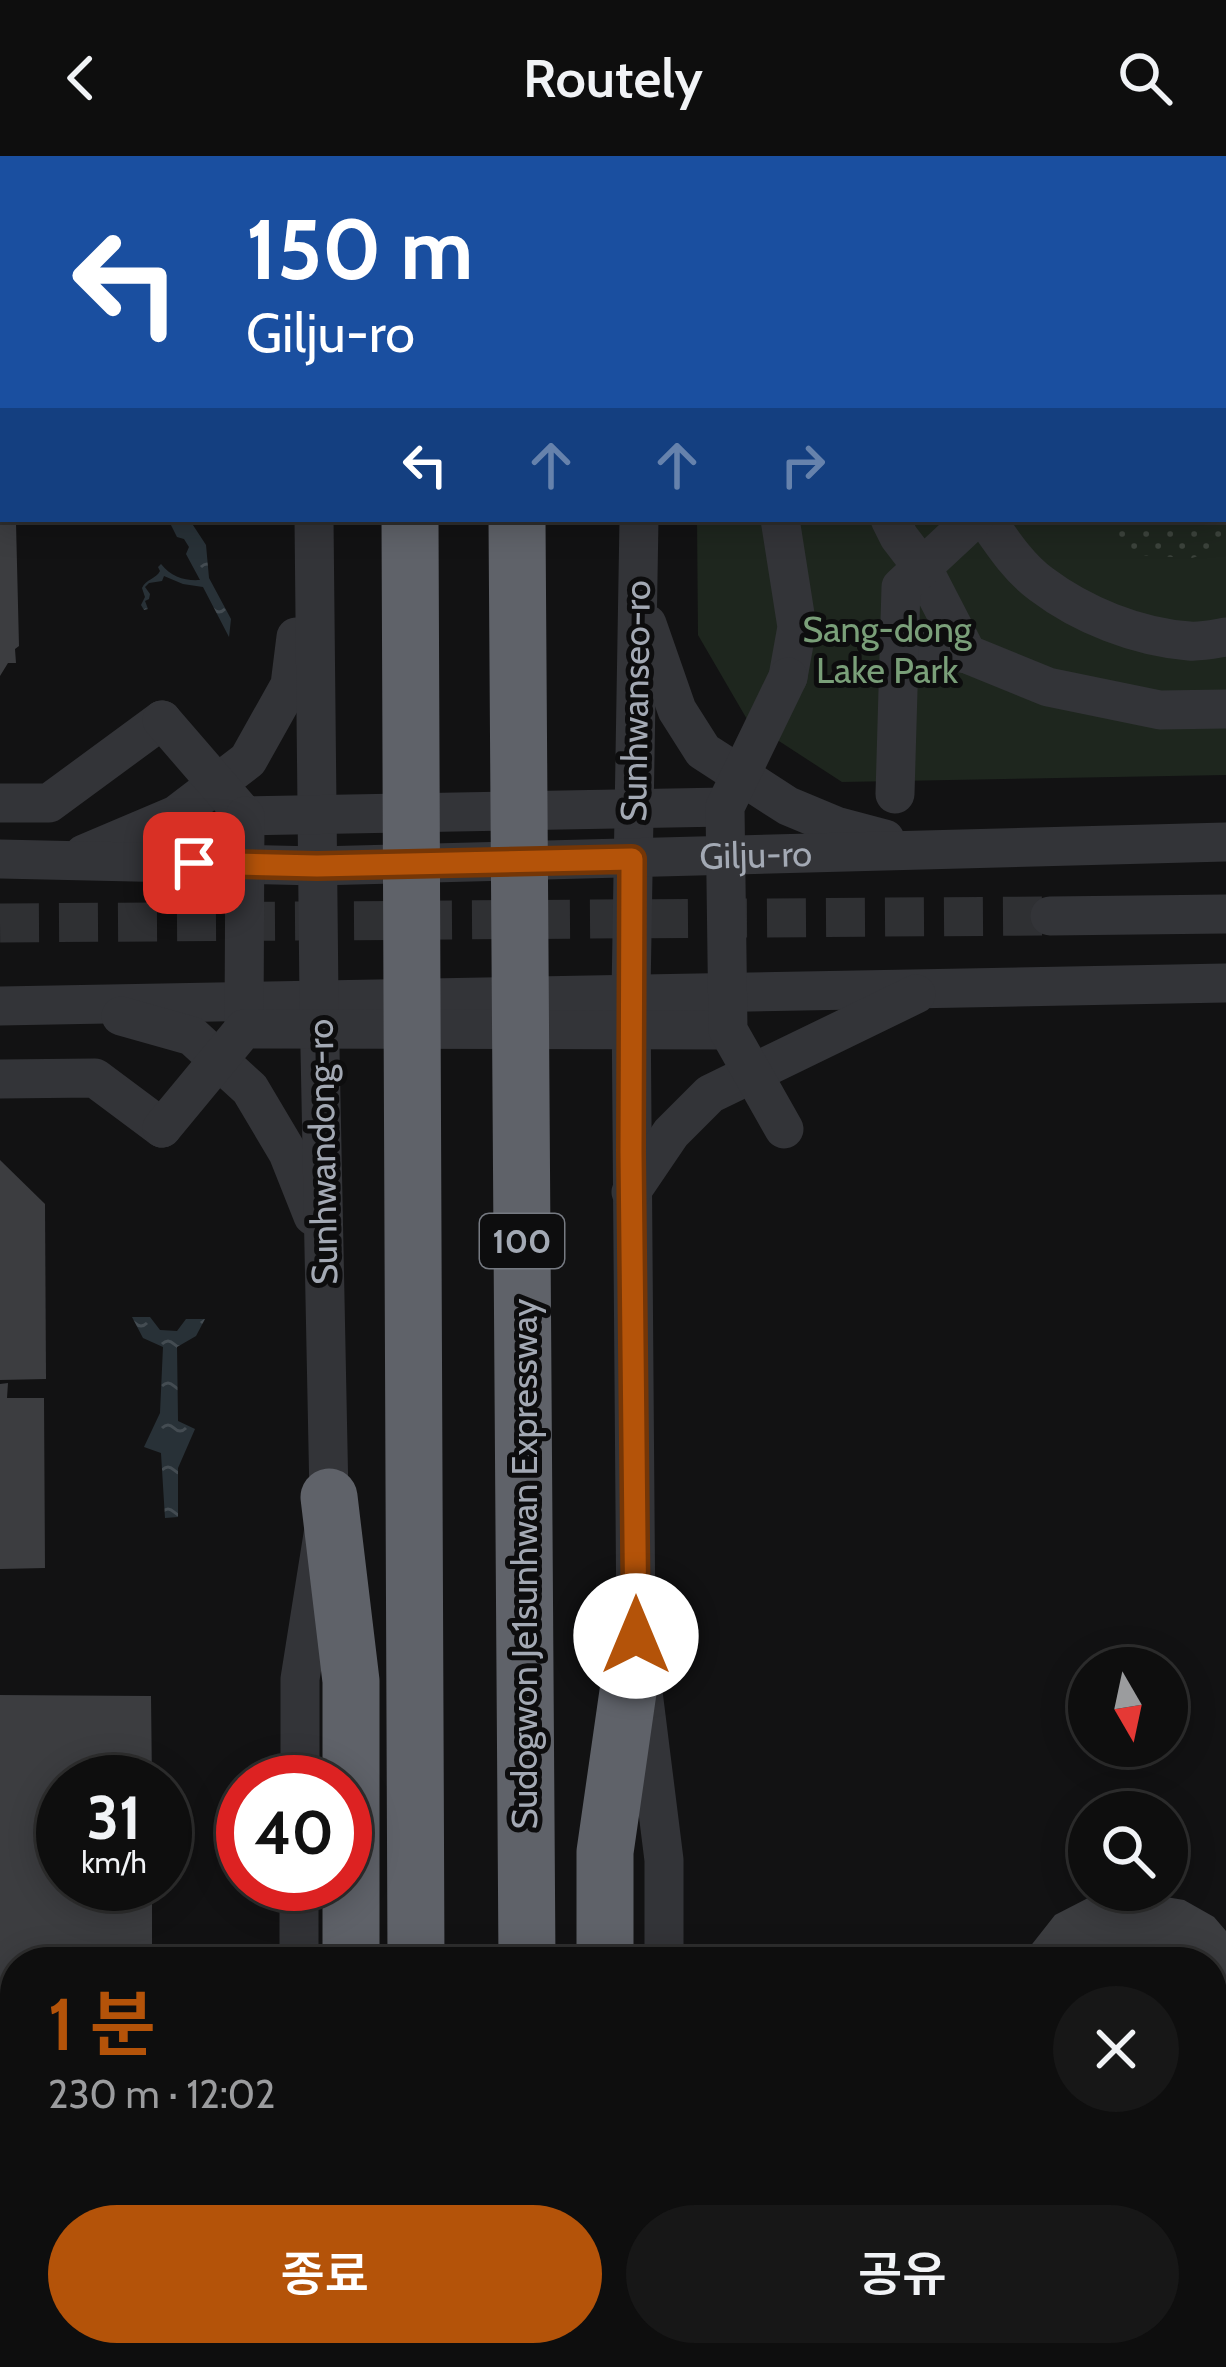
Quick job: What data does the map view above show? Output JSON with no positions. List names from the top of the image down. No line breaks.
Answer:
{"streets":{"highway":["100","Sudogwon Je1sunhwan Expressway"],"street":["Sunhwanseo-ro","Gilju-ro","Sunhwandong-ro"]},"crossings":[["Sunhwanseo-ro","Gilju-ro"],["Gilju-ro","Sunhwandong-ro"]],"parks":["Sang-dong Lake Park"],"north":"bottom","page":{"header":"Routely","turn":["150 m","Gilju-ro"],"speed":"31 km/h","limit":"40","heading":["1 분","230 m · 12:02"],"buttons":["종료","공유"]}}
